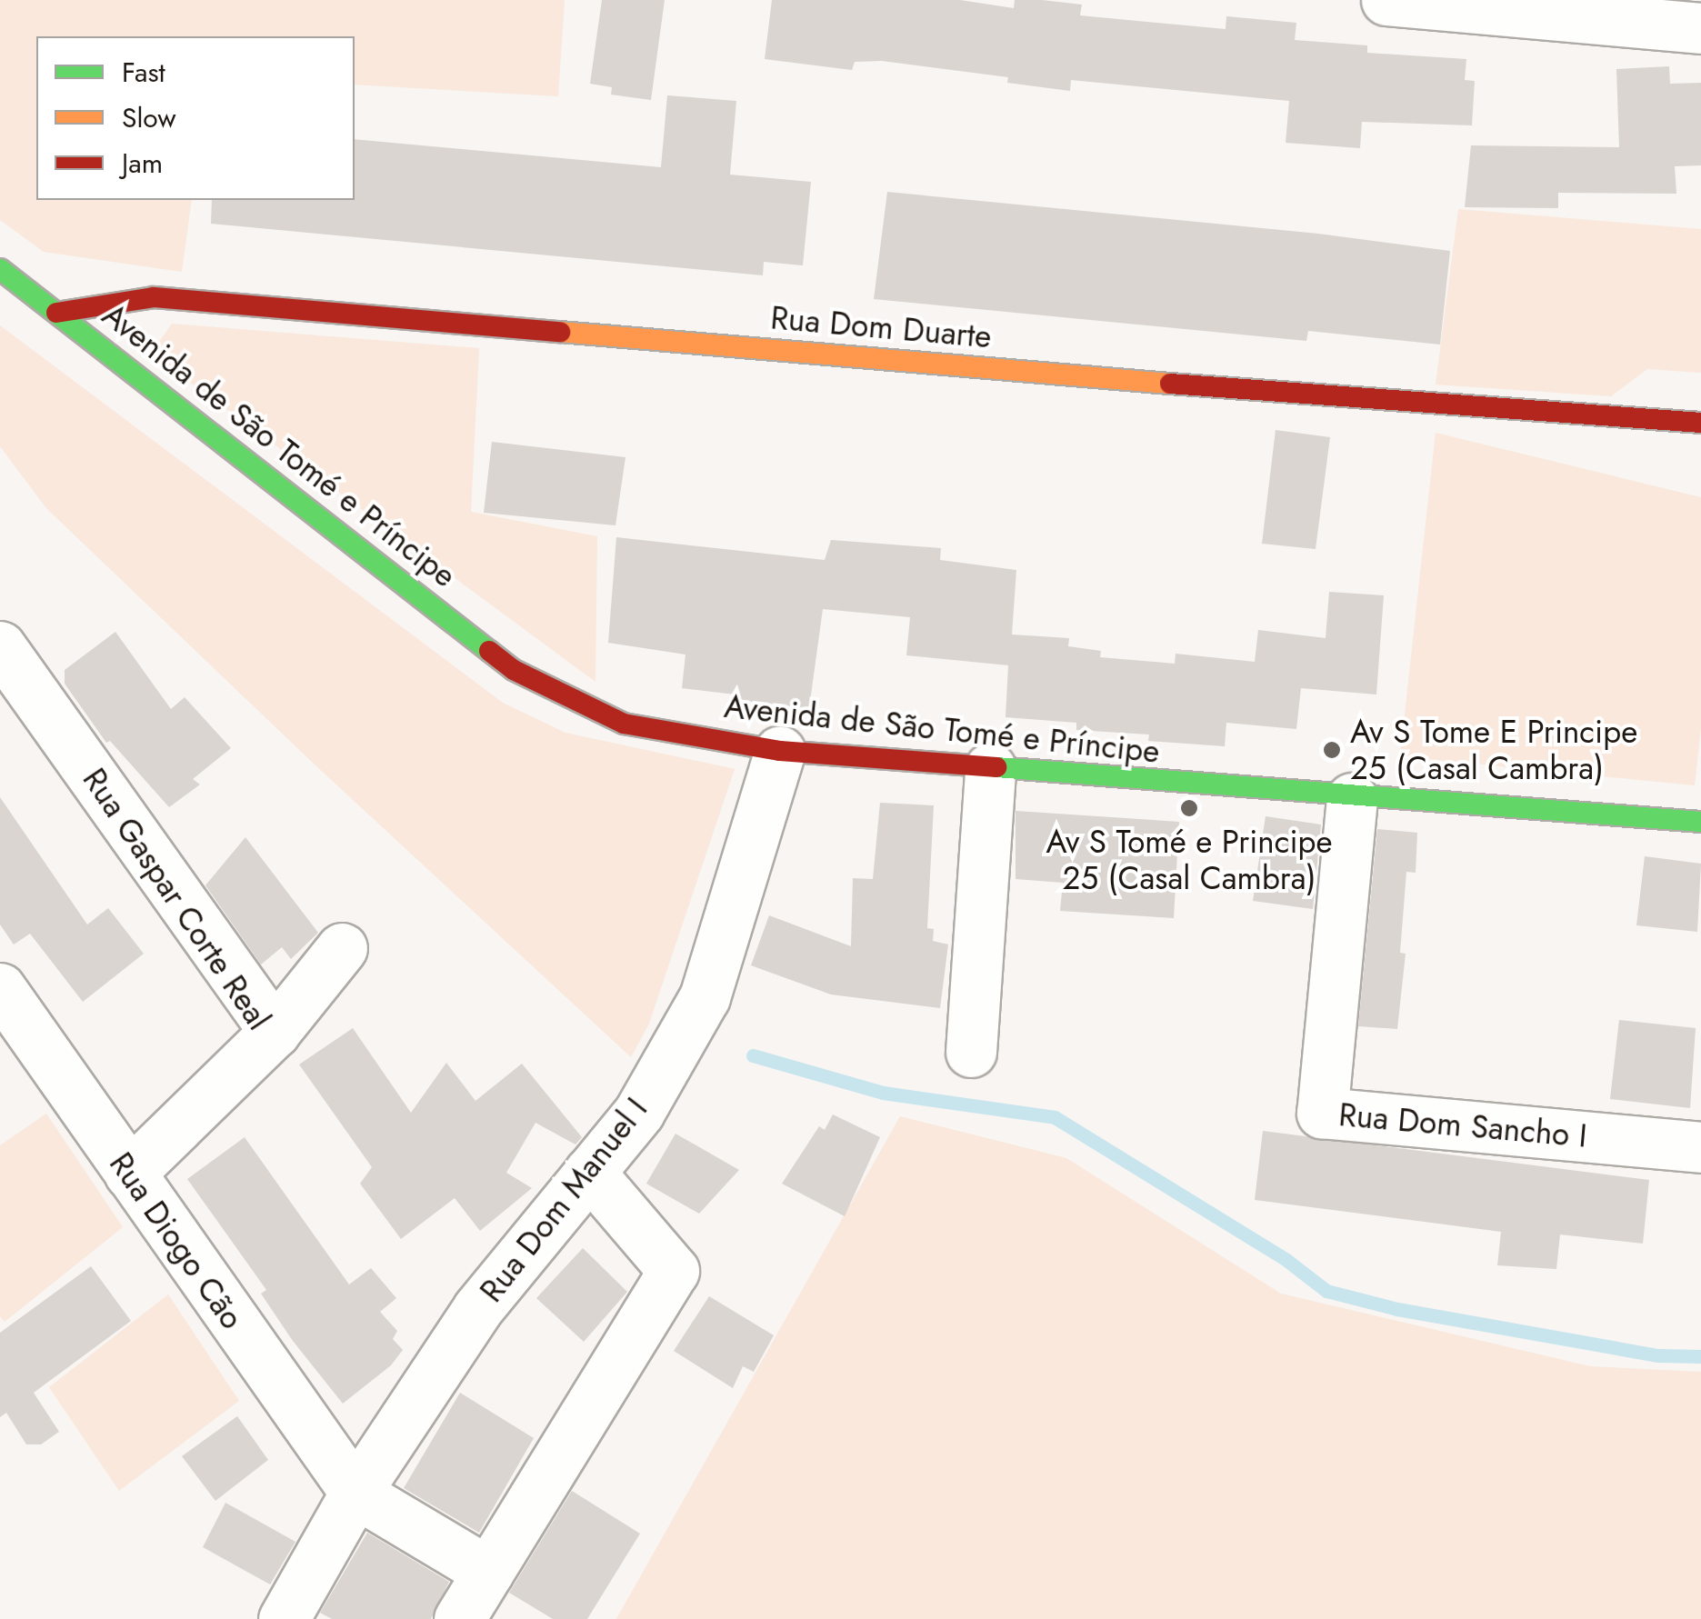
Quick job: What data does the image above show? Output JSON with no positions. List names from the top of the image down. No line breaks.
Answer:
{"streets":{"street":["Rua Dom Duarte","Avenida de São Tomé e Príncipe","Rua Gaspar Corte Real","Rua Dom Sancho I","Rua Dom Manuel I","Rua Diogo Cão"]},"crossings":[["Rua Dom Duarte","Avenida de São Tomé e Príncipe"],["Avenida de São Tomé e Príncipe","Rua Dom Sancho I"],["Avenida de São Tomé e Príncipe","Rua Dom Manuel I"],["Rua Gaspar Corte Real","Rua Diogo Cão"],["Rua Dom Manuel I","Rua Diogo Cão"]],"places":["Av S Tome E Principe 25 (Casal Cambra)","Av S Tomé e Principe 25 (Casal Cambra)"],"legend":["Fast","Slow","Jam"]}
